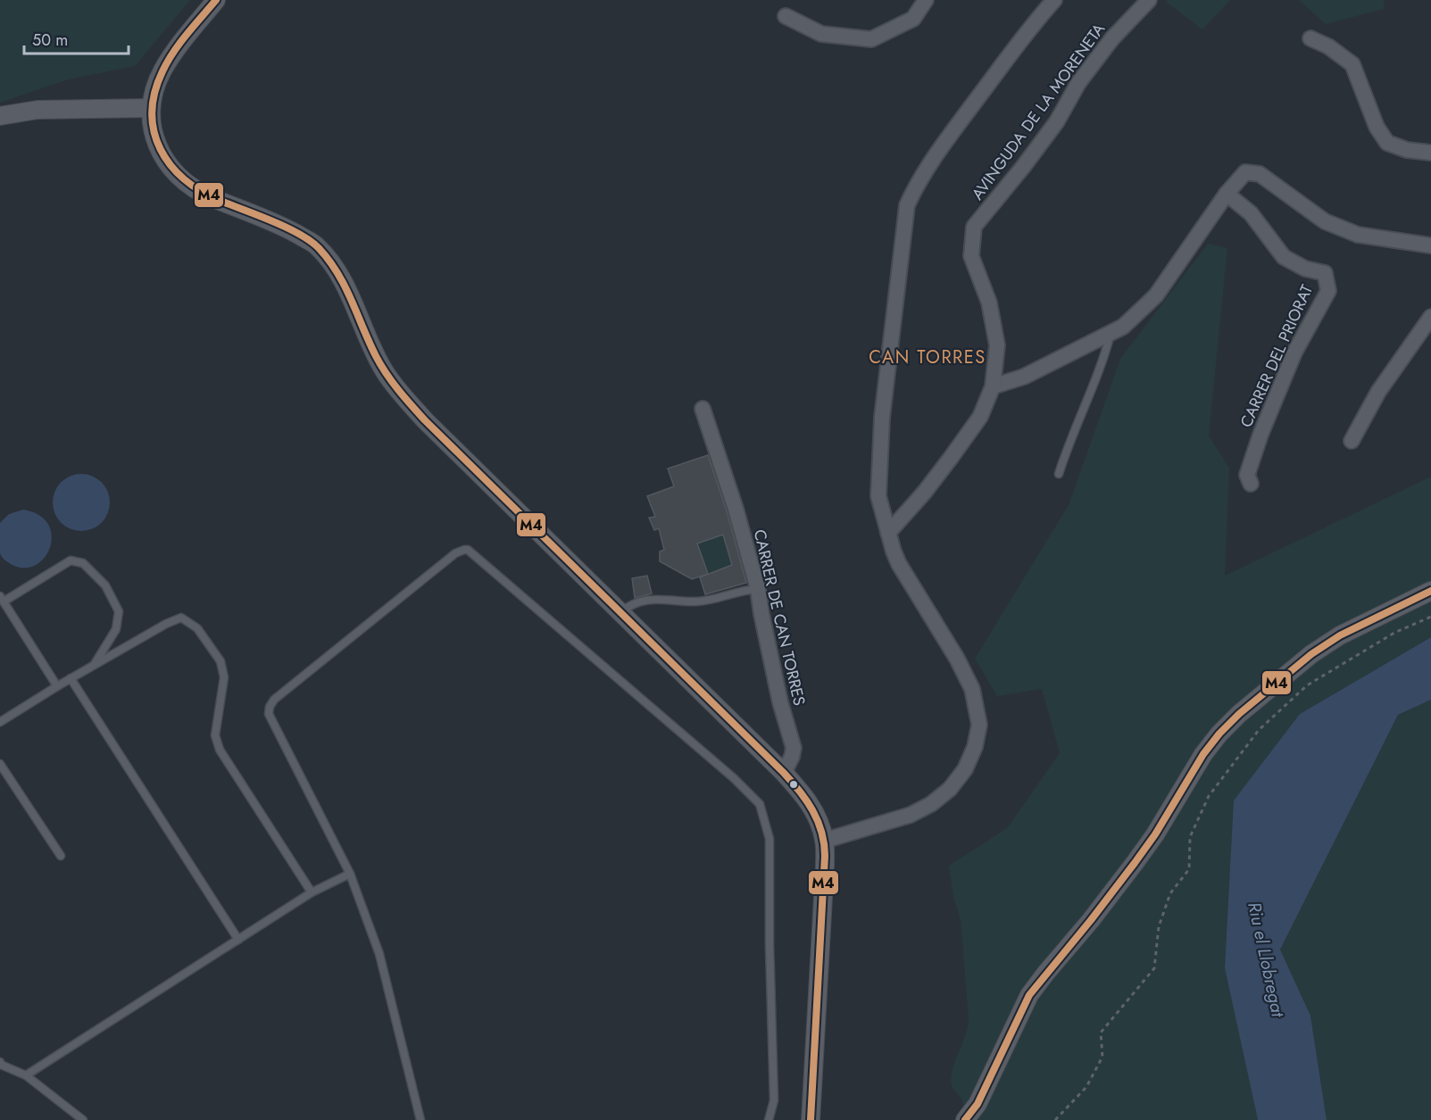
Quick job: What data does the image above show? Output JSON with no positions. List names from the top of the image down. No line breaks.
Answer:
{"streets":{"street":["AVINGUDA DE LA MORENETA","CARRER DEL PRIORAT","CARRER DE CAN TORRES"]},"districts":["CAN TORRES"],"water":["Riu el Llobregat"],"lines":["transit line M4"],"scale_bar":"50 m"}
